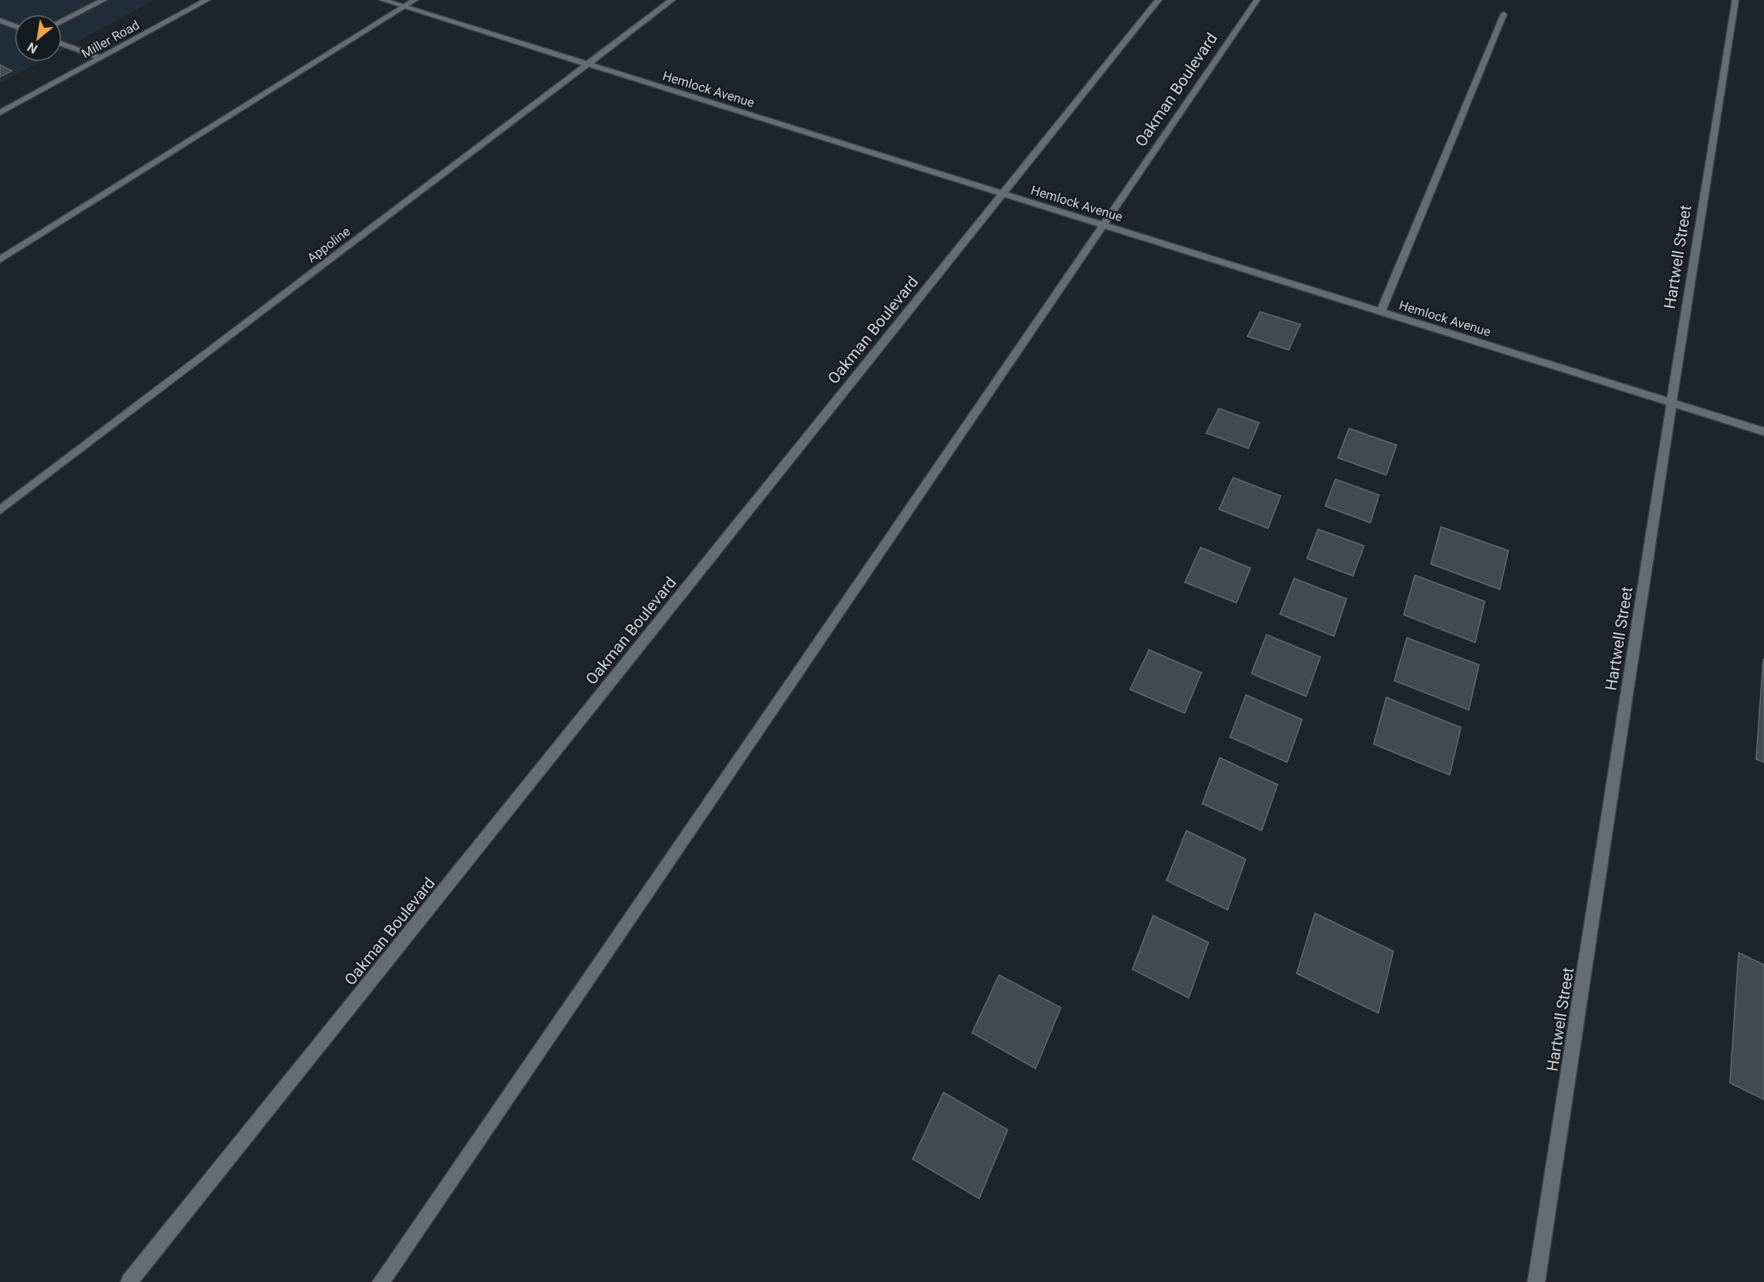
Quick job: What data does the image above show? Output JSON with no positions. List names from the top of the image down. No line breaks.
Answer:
{"streets":{"street":["Miller Road","Hemlock Avenue","Oakman Boulevard","Appoline","Hartwell Street"]},"crossings":[["Hemlock Avenue","Oakman Boulevard"],["Hemlock Avenue","Appoline"],["Hemlock Avenue","Hartwell Street"]],"north":"bottom left"}
